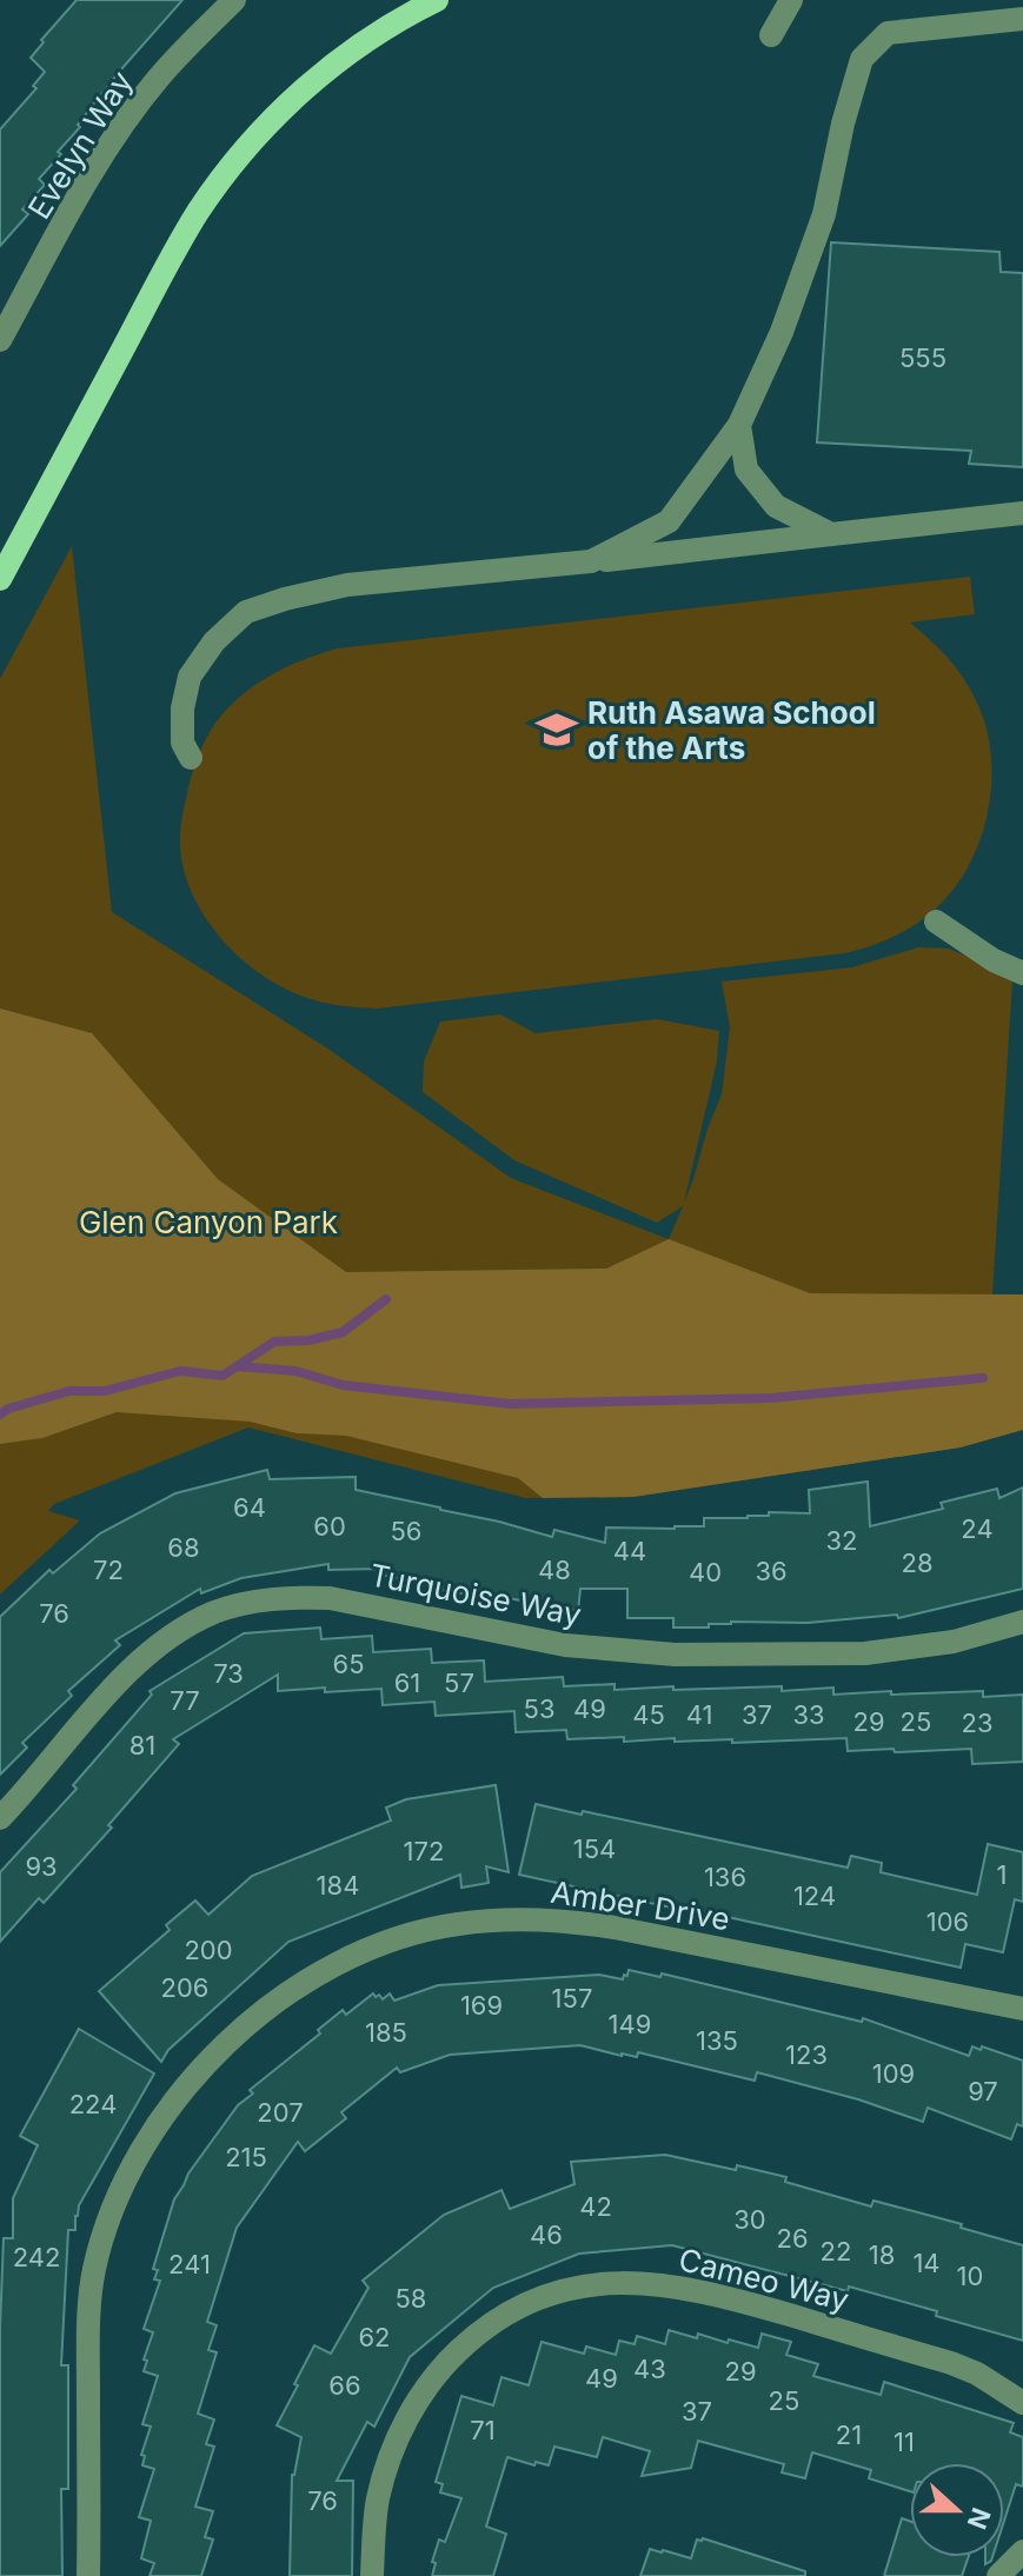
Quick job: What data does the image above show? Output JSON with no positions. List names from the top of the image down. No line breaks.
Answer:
{"streets":{"street":["Evelyn Way","Turquoise Way","Amber Drive","Cameo Way"]},"parks":["Glen Canyon Park"],"places":{"school or university":["Ruth Asawa School of the Arts"]},"house_numbers":["555","64","60","24","56","32","68","44","28","72","48","36","40","76","65","73","61","57","77","53","49","45","41","37","33","29","25","23","81","154","172","93","1","136","184","124","106","200","206","157","169","149","185","135","123","109","97","224","207","215","42","30","46","26","22","18","242","14","241","10","58","62","43","29","49","66","25","37","71","21","11","76"],"north":"right"}
